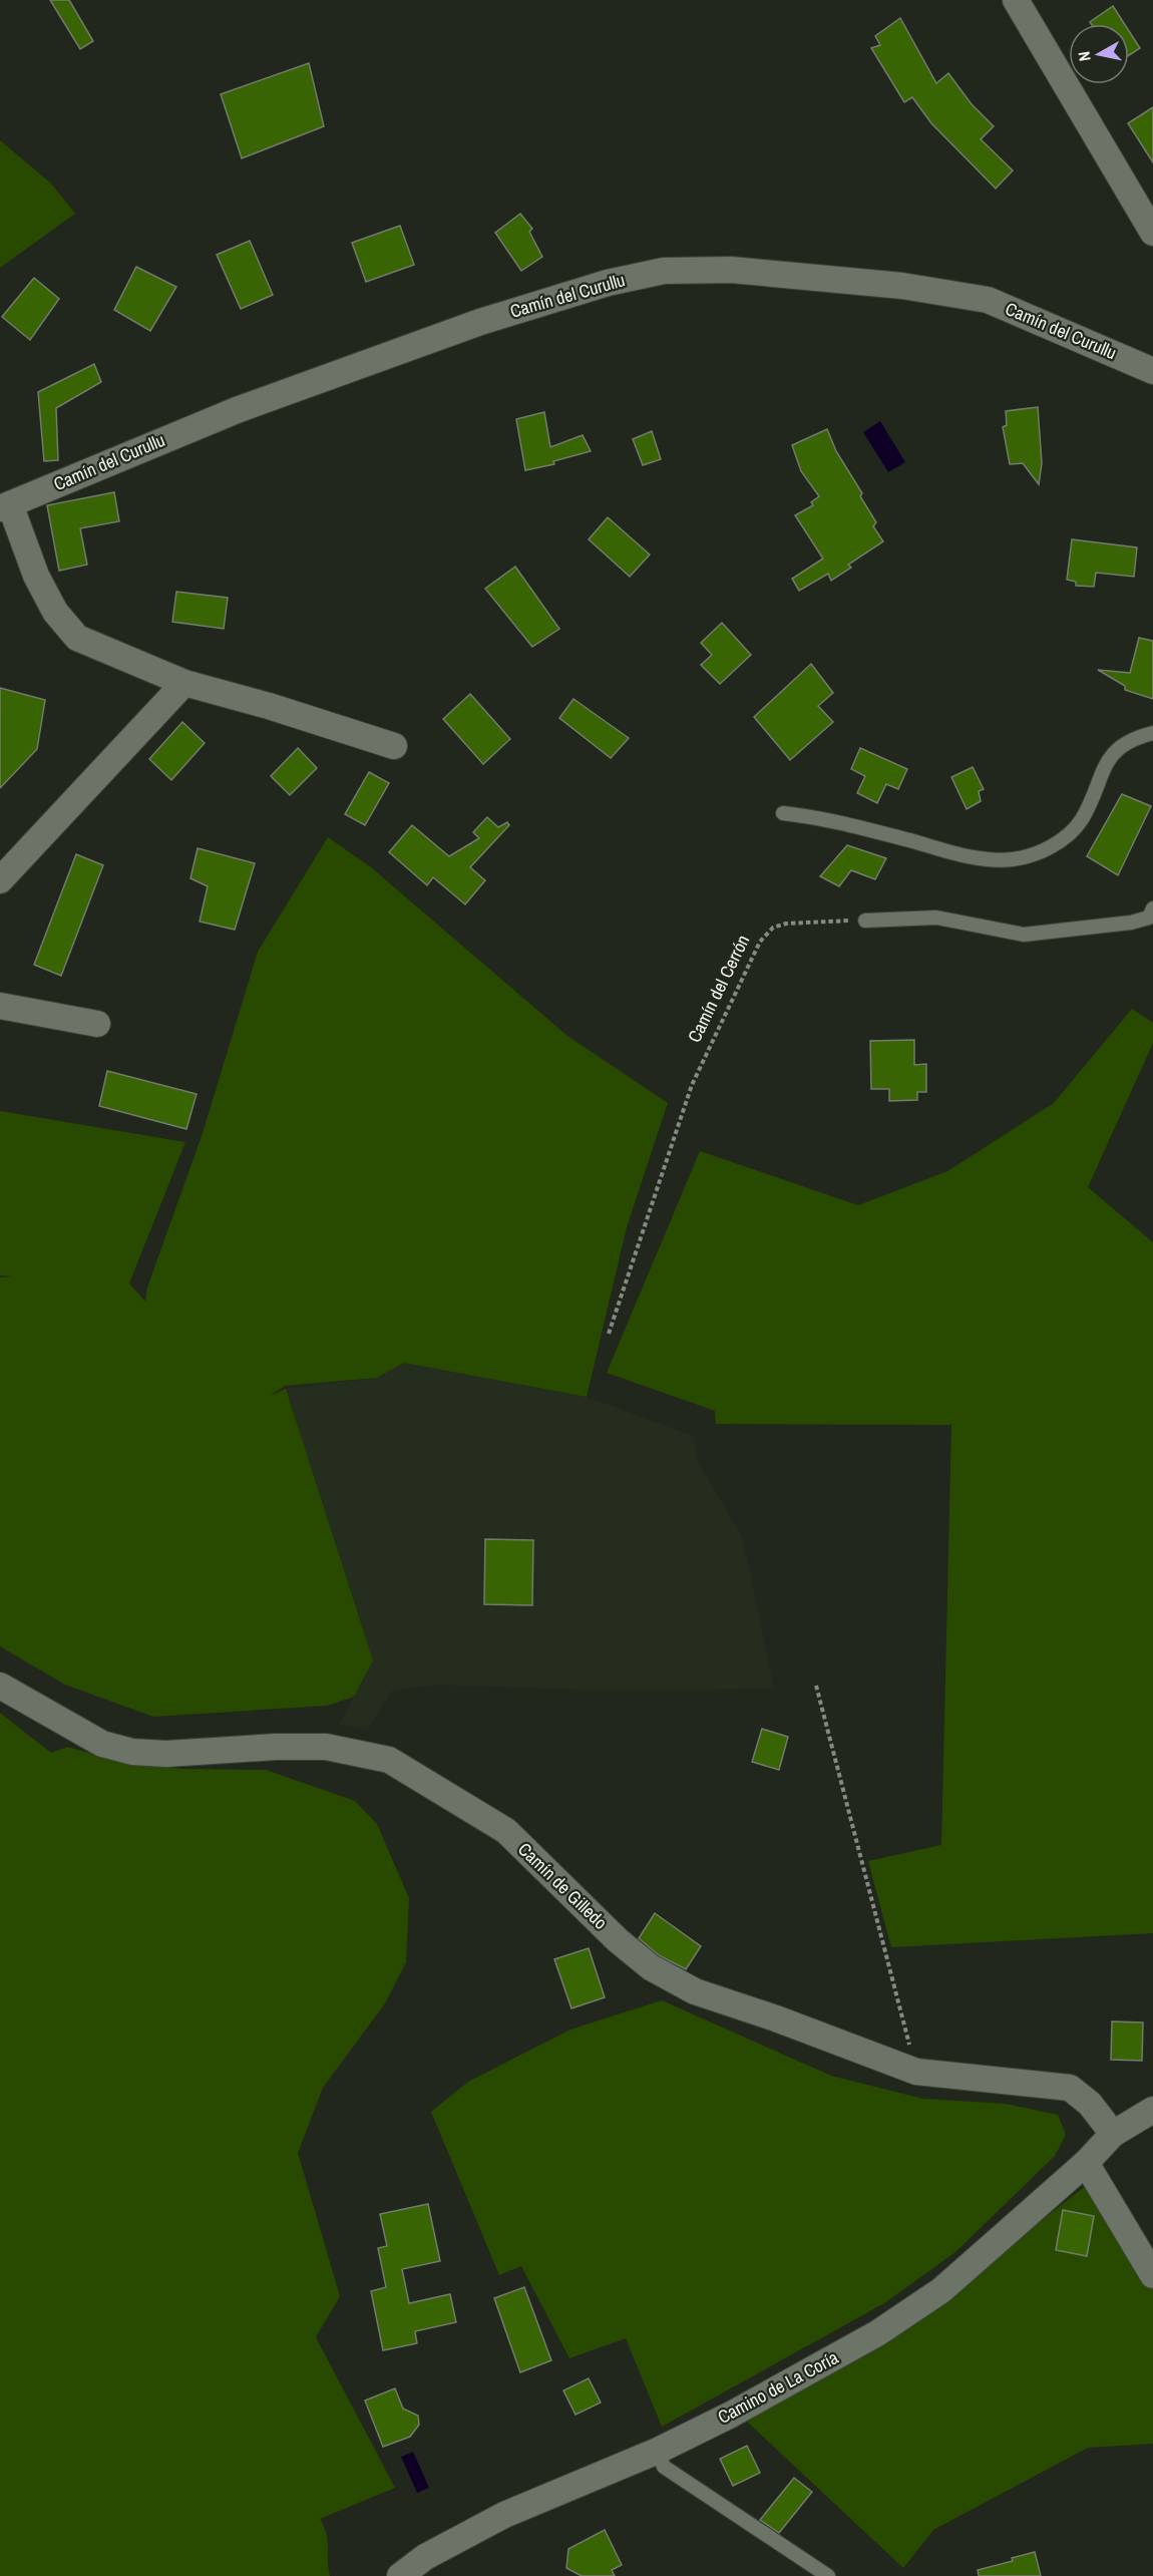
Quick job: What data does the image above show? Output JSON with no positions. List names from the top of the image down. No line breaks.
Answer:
{"streets":{"street":["Camín del Curullu","Camín de Gilledo","Camino de La Coría"],"path":["Camín del Cerrón"]},"crossings":[["Camín de Gilledo","Camino de La Coría"]],"north":"left"}
